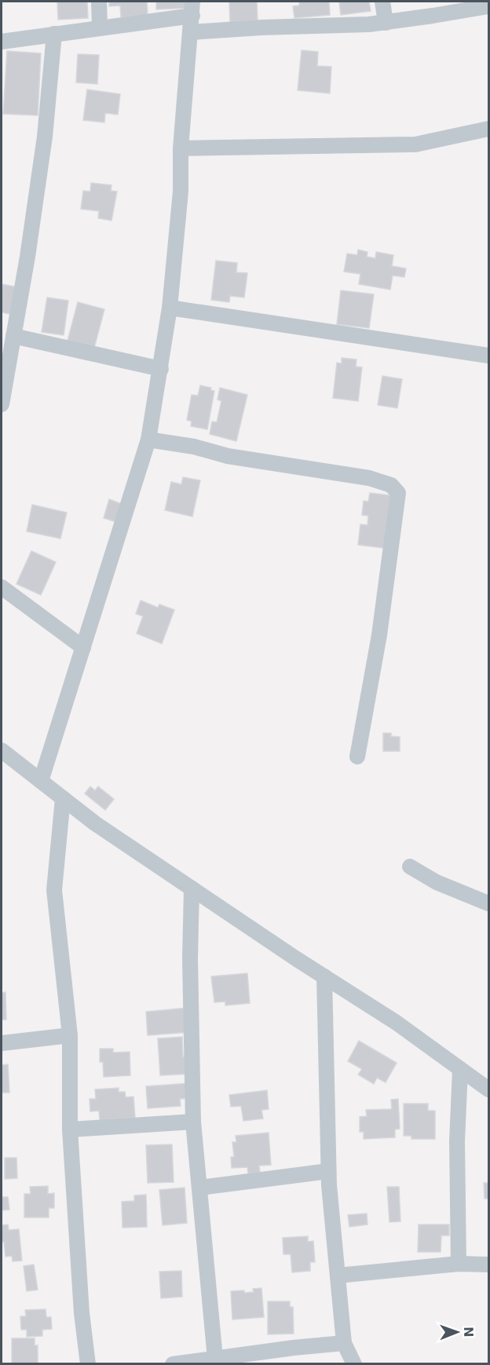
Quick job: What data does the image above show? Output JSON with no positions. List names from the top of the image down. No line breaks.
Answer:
{"north":"right"}
